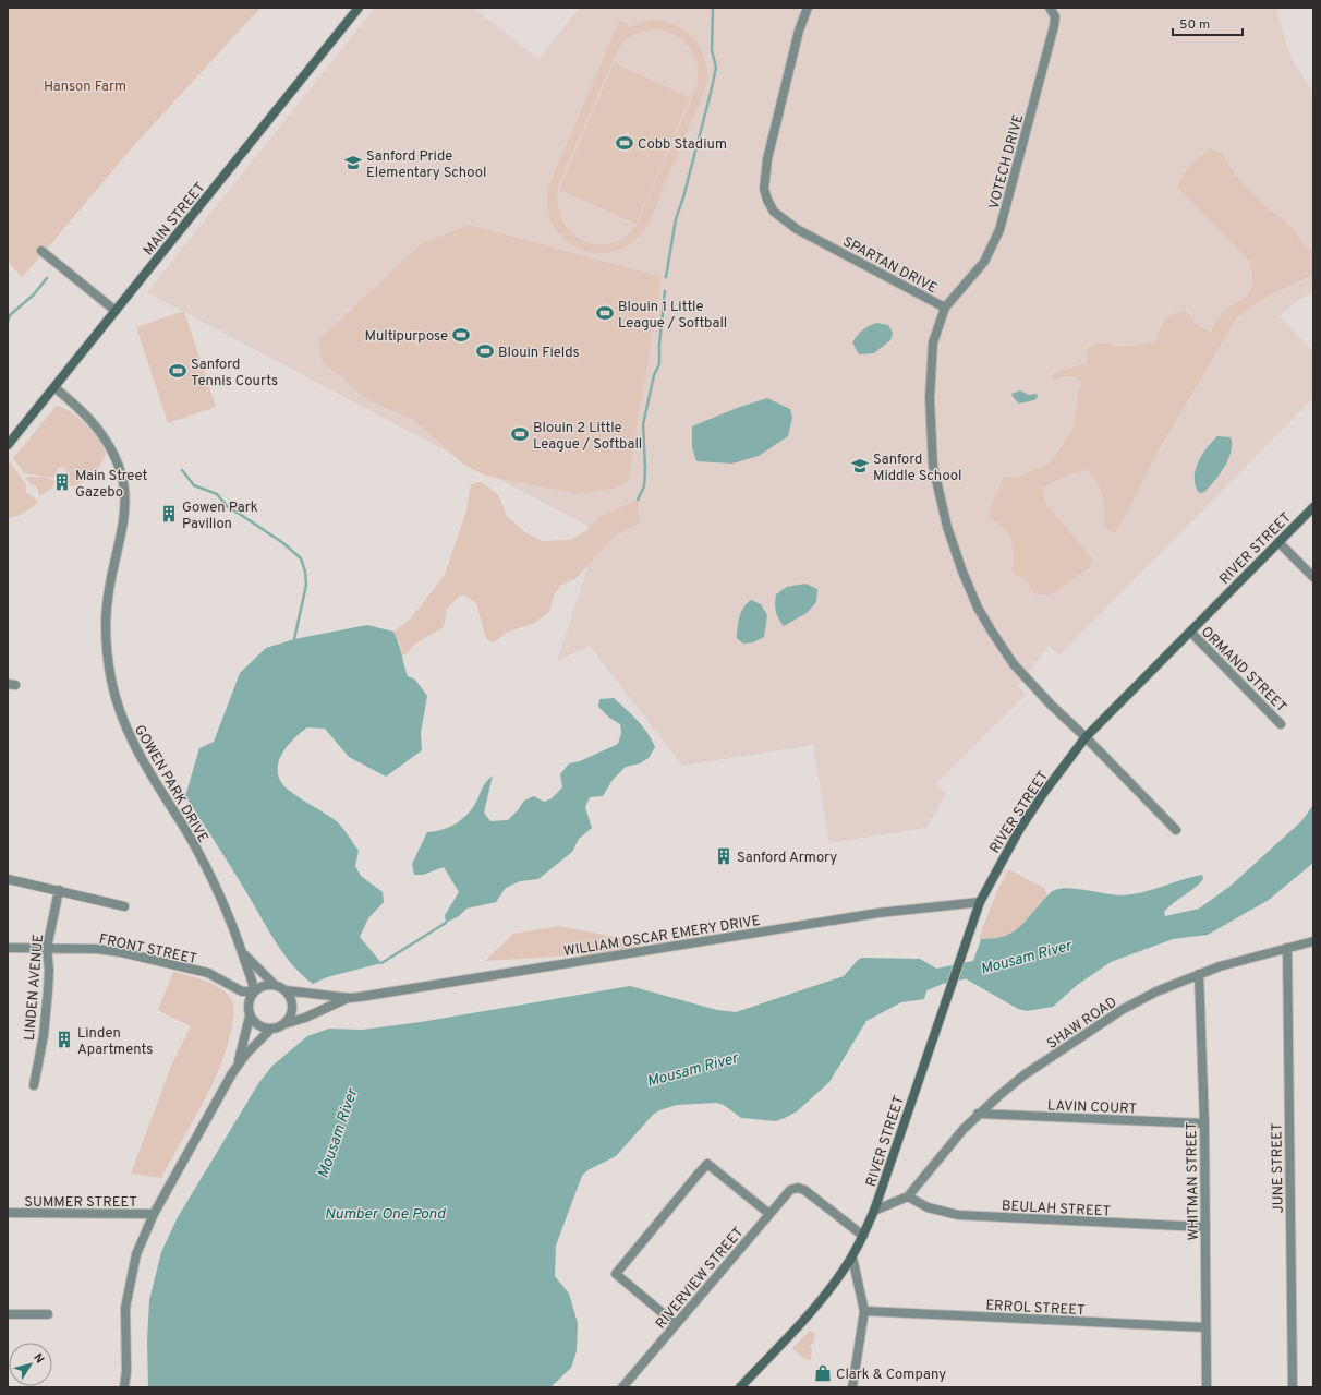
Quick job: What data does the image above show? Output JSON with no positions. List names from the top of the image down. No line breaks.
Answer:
{"streets":{"street":["VOTECH DRIVE","MAIN STREET","SPARTAN DRIVE","RIVER STREET","ORMAND STREET","GOWEN PARK DRIVE","WILLIAM OSCAR EMERY DRIVE","FRONT STREET","LINDEN AVENUE","SHAW ROAD","LAVIN COURT","JUNE STREET","WHITMAN STREET","SUMMER STREET","BEULAH STREET","RIVERVIEW STREET","ERROL STREET"]},"crossings":[["VOTECH DRIVE","SPARTAN DRIVE"],["MAIN STREET","GOWEN PARK DRIVE"],["SPARTAN DRIVE","RIVER STREET"],["RIVER STREET","ORMAND STREET"],["RIVER STREET","WILLIAM OSCAR EMERY DRIVE"],["RIVER STREET","SHAW ROAD"],["RIVER STREET","BEULAH STREET"],["RIVER STREET","RIVERVIEW STREET"],["GOWEN PARK DRIVE","WILLIAM OSCAR EMERY DRIVE"],["GOWEN PARK DRIVE","FRONT STREET"],["WILLIAM OSCAR EMERY DRIVE","FRONT STREET"],["FRONT STREET","LINDEN AVENUE"],["SHAW ROAD","LAVIN COURT"],["SHAW ROAD","JUNE STREET"],["SHAW ROAD","WHITMAN STREET"],["SHAW ROAD","BEULAH STREET"],["LAVIN COURT","WHITMAN STREET"],["WHITMAN STREET","BEULAH STREET"],["WHITMAN STREET","ERROL STREET"]],"water":["Mousam River","Number One Pond"],"parks":["Hanson Farm"],"places":{"sports":["Cobb Stadium","Blouin 1 Little League / Softball","Multipurpose","Blouin Fields","Sanford Tennis Courts","Blouin 2 Little League / Softball"],"school or university":["Sanford Pride Elementary School","Sanford Middle School"],"building":["Main Street Gazebo","Gowen Park Pavilion","Sanford Armory","Linden Apartments"],"shop":["Clark & Company"]},"scale_bar":"50 m","north":"top right"}
